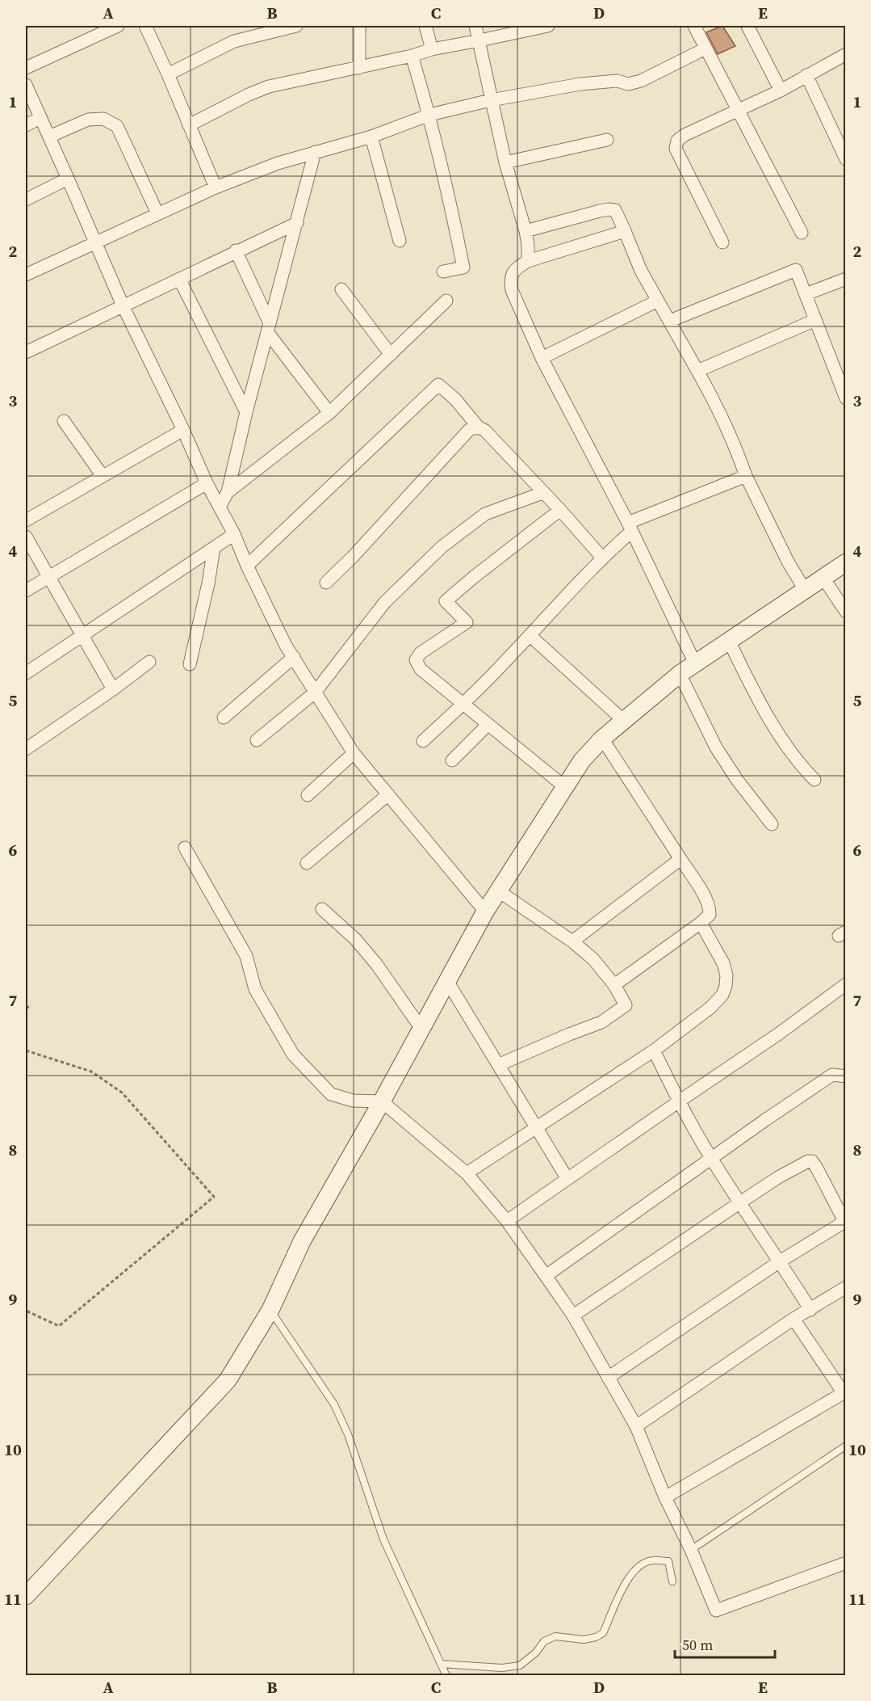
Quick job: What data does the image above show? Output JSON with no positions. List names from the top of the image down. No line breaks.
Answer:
{"scale_bar":"50 m","grid":{"columns":["A","B","C","D","E"],"rows":["1","2","3","4","5","6","7","8","9","10","11"]}}
